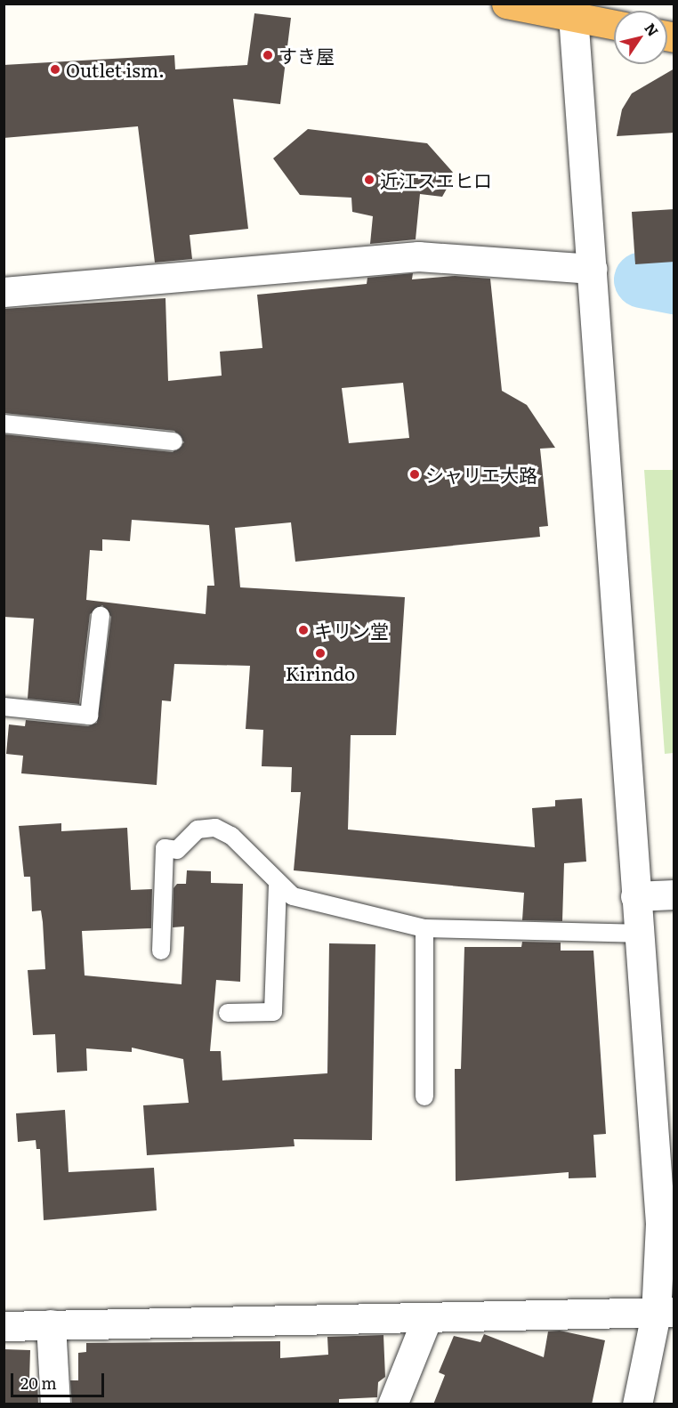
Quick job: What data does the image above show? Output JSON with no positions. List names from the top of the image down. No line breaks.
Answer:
{"places":["すき屋","Outlet ism.","近江スエヒロ","シャリエ大路","キリン堂","Kirindo"],"scale_bar":"20 m","north":"top right"}
